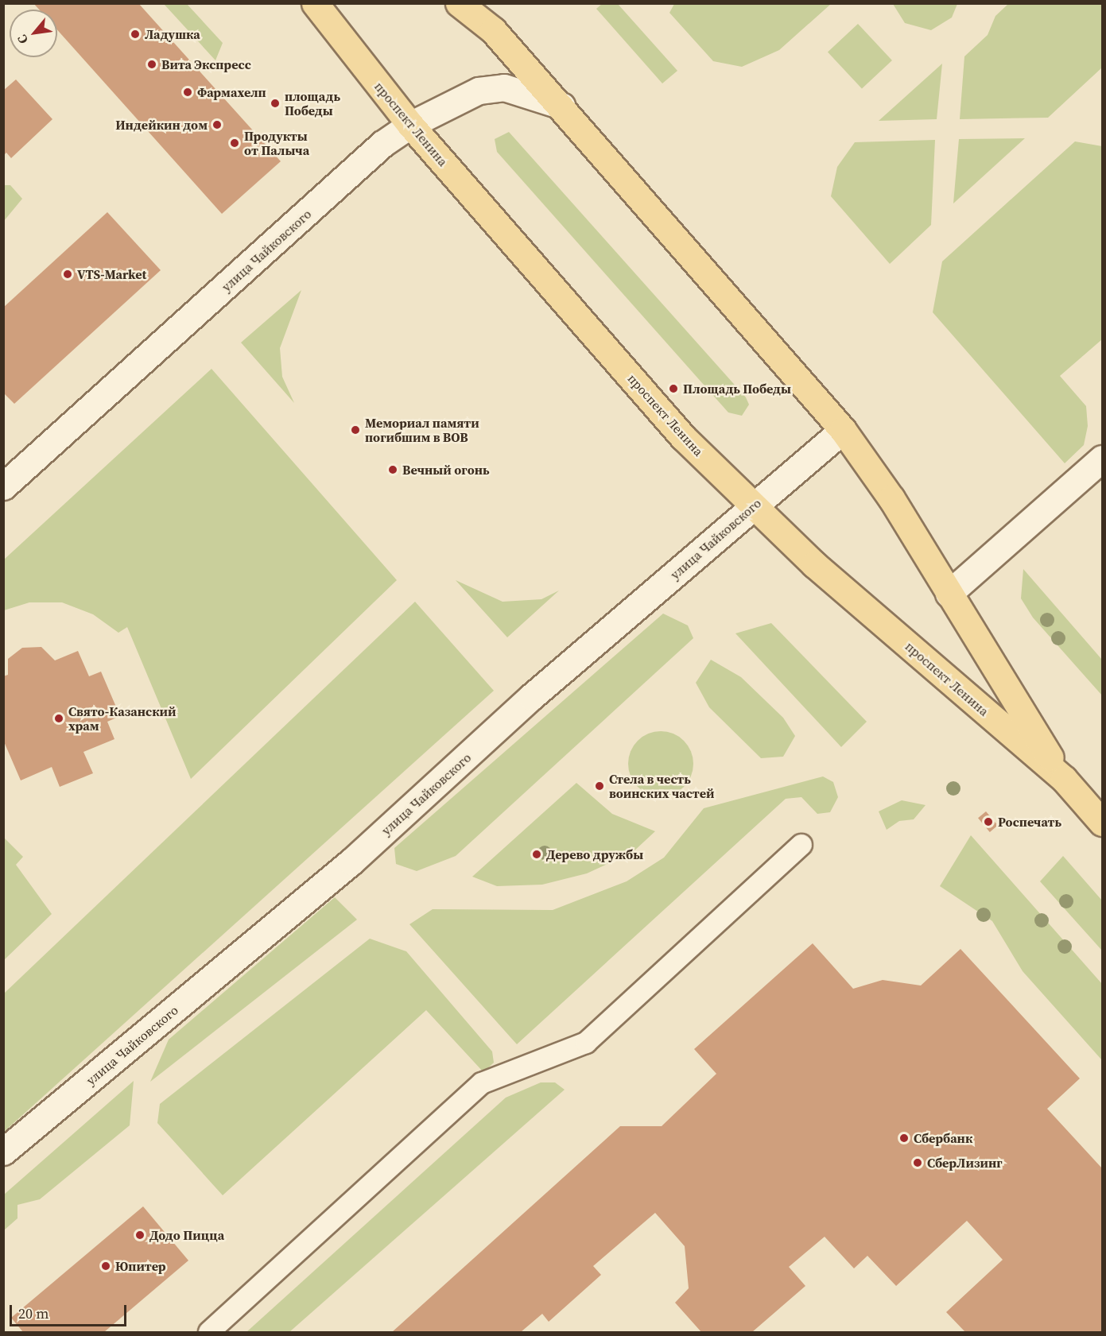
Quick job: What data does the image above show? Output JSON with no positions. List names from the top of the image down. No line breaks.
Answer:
{"streets":{"main road":["проспект Ленина","улица Чайковского"]},"crossings":[["проспект Ленина","улица Чайковского"]],"places":["Ладушка","Вита Экспресс","Фармахелп","площадь Победы","Индейкин дом","Продукты от Палыча","VTS-Market","Площадь Победы","Мемориал памяти погибшим в ВОВ","Вечный огонь","Свято-Казанский храм","Стела в честь воинских частей","Роспечать","Дерево дружбы","Сбербанк","СберЛизинг","Додо Пицца","Юпитер"],"scale_bar":"20 m","north":"bottom left"}
